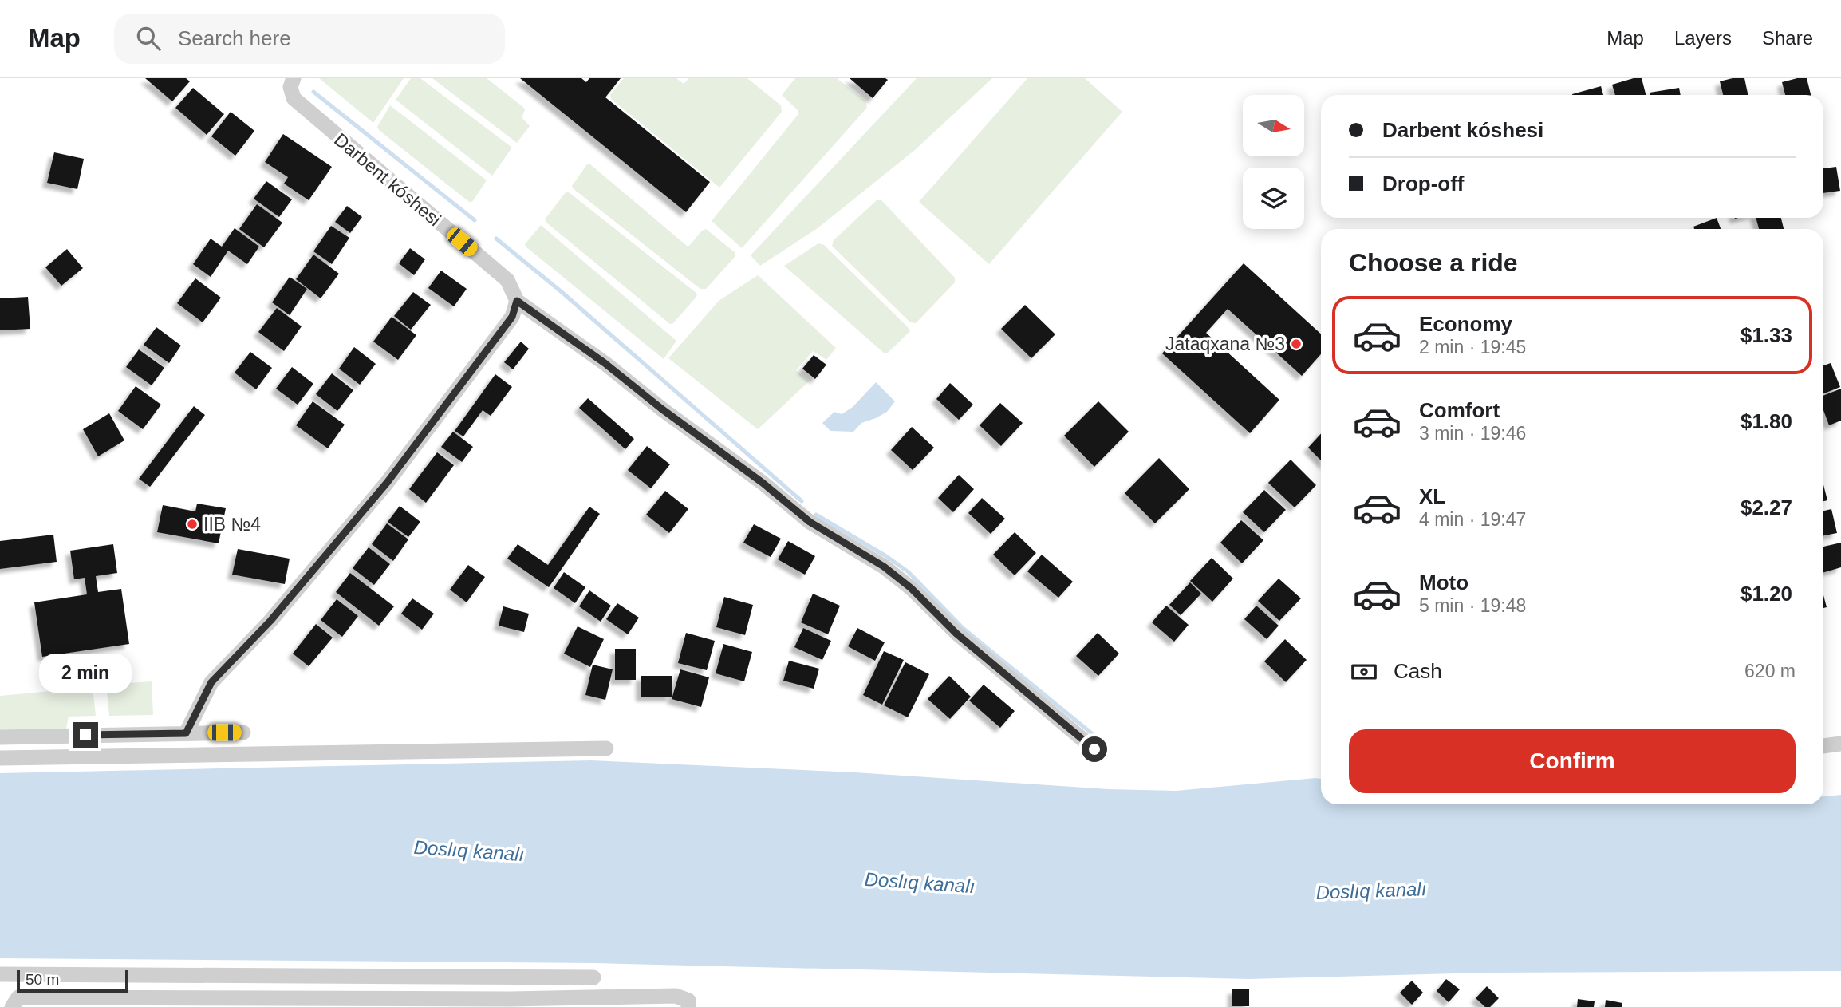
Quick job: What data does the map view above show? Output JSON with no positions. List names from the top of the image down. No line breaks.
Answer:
{"streets":{"street":["Darbent kóshesi"]},"water":["Doslıq kanalı"],"places":["Jataqxana №3","IIB №4"],"scale_bar":"50 m","north":"right","page":{"header":"Map","search":"Search here","nav":["Map","Layers","Share"],"banner":["Darbent kóshesi","Drop-off"],"heading":"Choose a ride","list":[{"name":"Economy","note":"2 min · 19:45","value":"$1.33"},{"name":"Comfort","note":"3 min · 19:46","value":"$1.80"},{"name":"XL","note":"4 min · 19:47","value":"$2.27"},{"name":"Moto","note":"5 min · 19:48","value":"$1.20"}],"pay":["Cash","620 m"],"bubble":"2 min","buttons":"Confirm","scale":"50 m"}}
